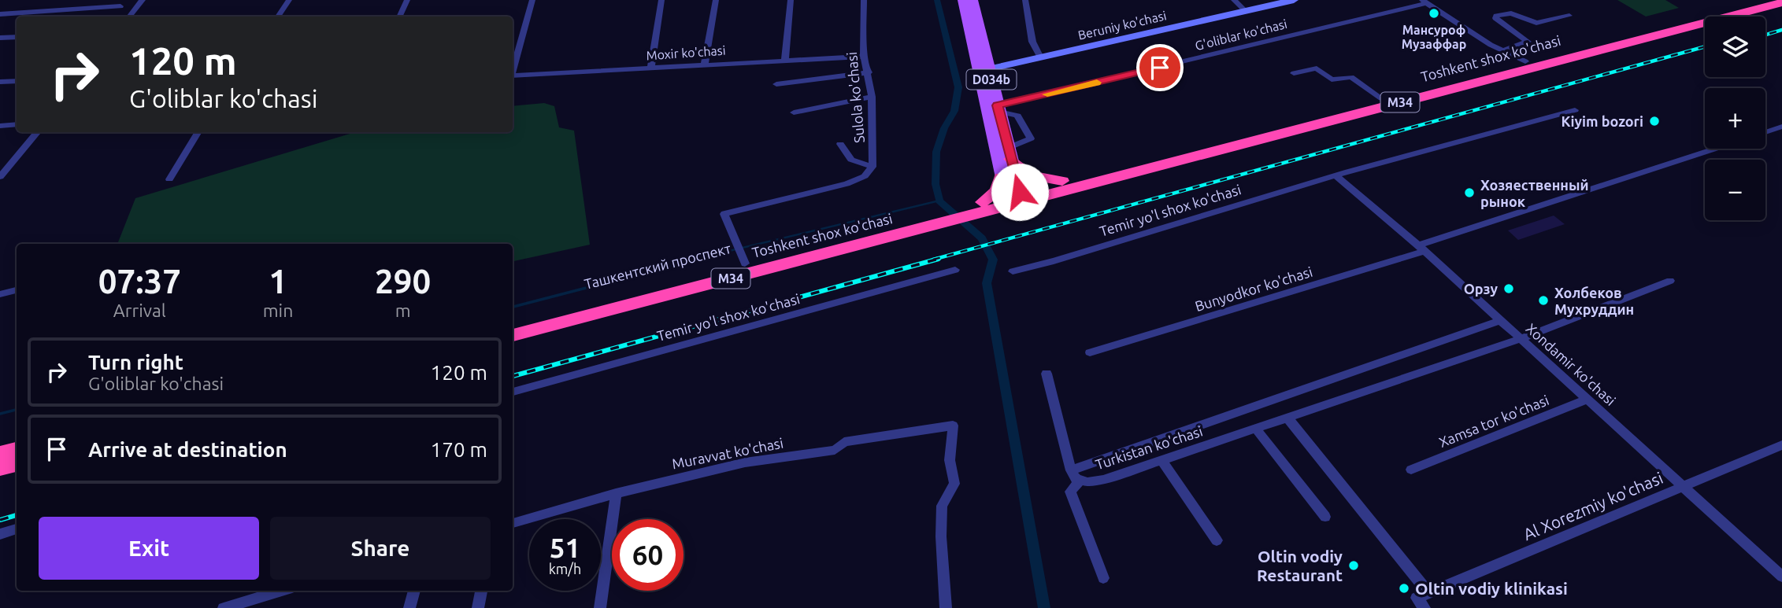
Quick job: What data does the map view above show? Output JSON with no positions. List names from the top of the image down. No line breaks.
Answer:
{"streets":{"highway":["Toshkent shox ko'chasi","M34","Ташкентский проспект"],"main road":["D034b"],"street":["Beruniy ko'chasi","G'oliblar ko'chasi","Moxir ko'chasi","Sulola ko'chasi","Temir yo'l shox ko'chasi","Bunyodkor ko'chasi","Xondamir ko'chasi","Xamsa tor ko'chasi","Turkistan ko'chasi","Muravvat ko'chasi","Al Xorezmiy ko'chasi"]},"crossings":[["Beruniy ko'chasi","D034b"],["G'oliblar ko'chasi","D034b"],["Moxir ko'chasi","Sulola ko'chasi"],["Toshkent shox ko'chasi","M34"],["Toshkent shox ko'chasi","Ташкентский проспект"],["D034b","M34"],["M34","Ташкентский проспект"],["Temir yo'l shox ko'chasi","Xondamir ko'chasi"],["Bunyodkor ko'chasi","Xondamir ko'chasi"],["Xondamir ko'chasi","Xamsa tor ko'chasi"],["Xondamir ko'chasi","Turkistan ko'chasi"],["Xondamir ko'chasi","Al Xorezmiy ko'chasi"]],"places":["Мансуроф Музаффар","Kiyim bozori","Хозяественный рынок","Орзу","Холбеков Мухруддин","Oltin vodiy Restaurant","Oltin vodiy klinikasi"],"page":{"map_buttons":["+","−"],"turn":["120 m","G'oliblar ko'chasi"],"eta":["07:37","Arrival","1","min","290","m"],"list":[{"name":"Turn right","note":"G'oliblar ko'chasi","value":"120 m"},{"name":"Arrive at destination","value":"170 m"}],"buttons":["Exit","Share"],"speed":"51 km/h","limit":"60"}}
